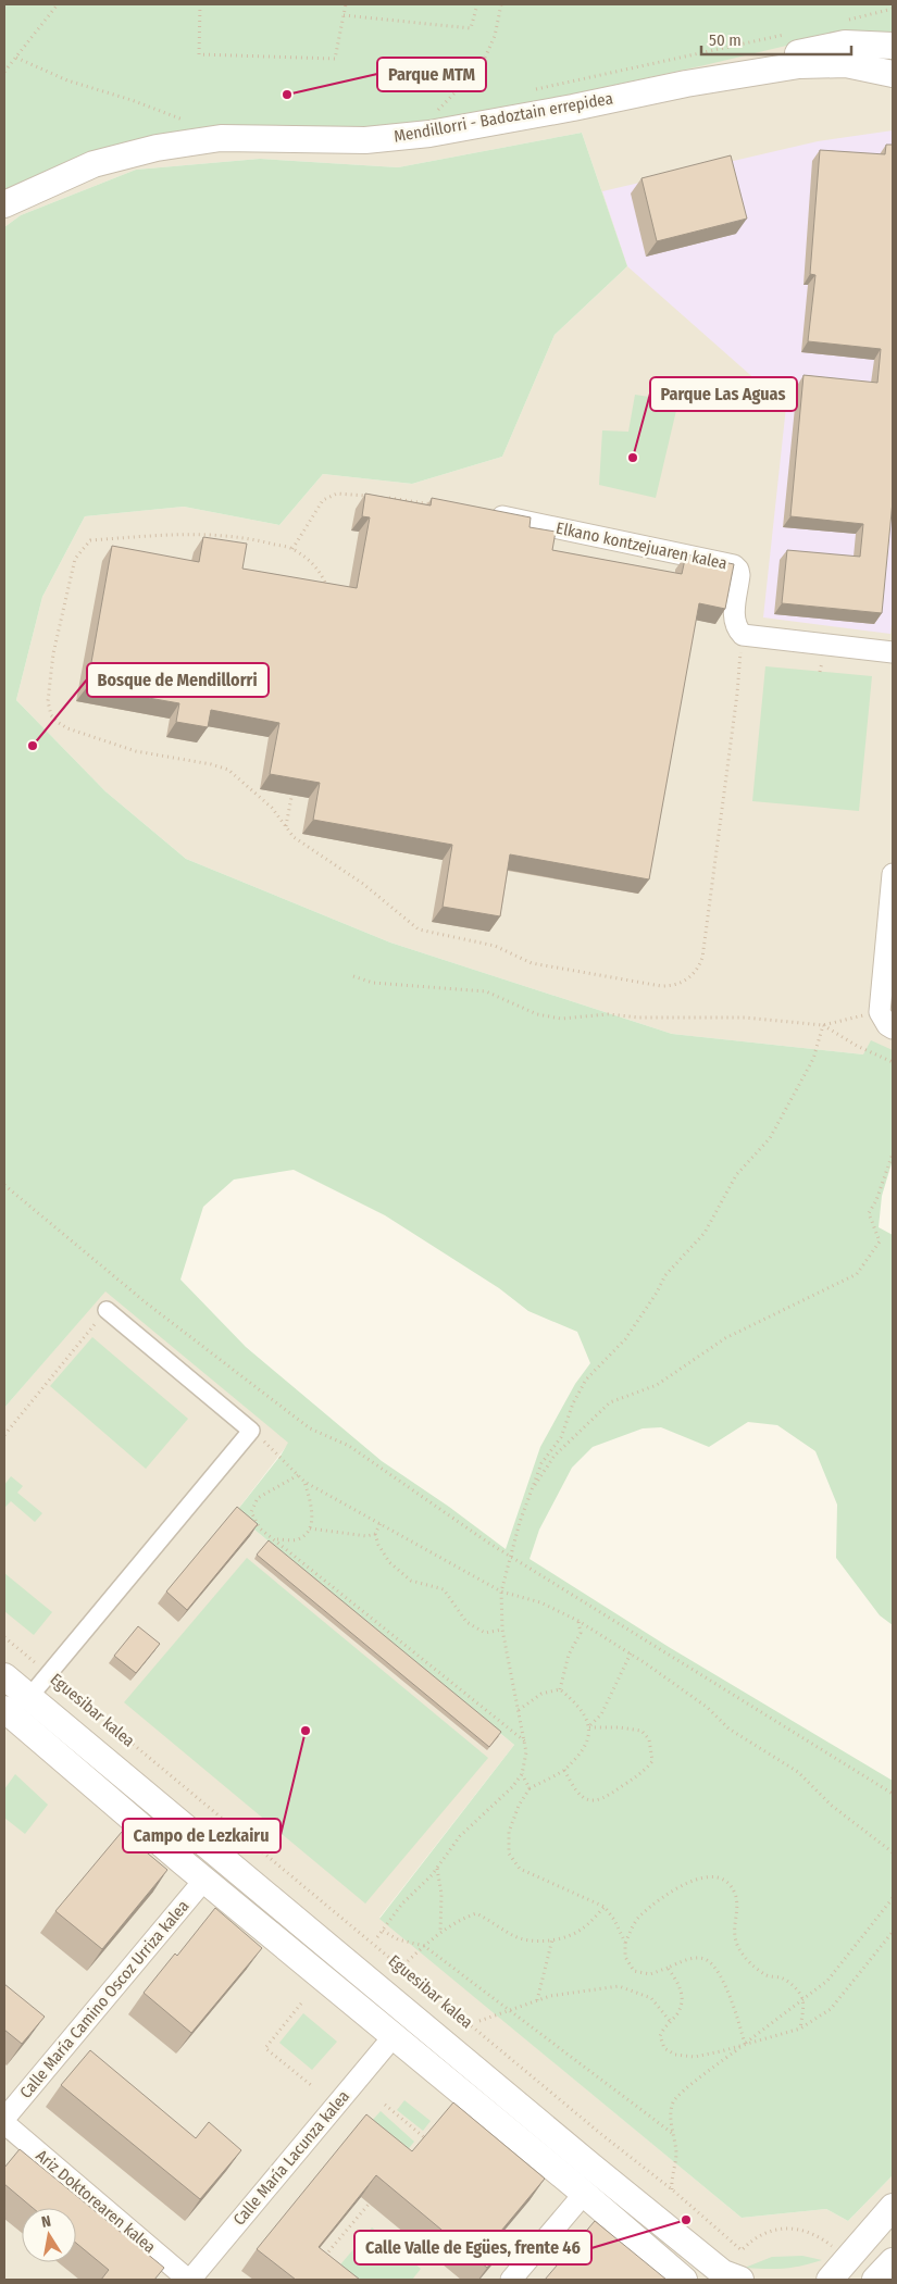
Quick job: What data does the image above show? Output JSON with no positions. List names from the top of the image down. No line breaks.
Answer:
{"streets":{"street":["Mendillorri - Badoztain errepidea","Elkano kontzejuaren kalea","Eguesibar kalea","Calle María Camino Oscoz Urriza kalea","Calle María Lacunza kalea","Ariz Doktorearen kalea"]},"crossings":[["Eguesibar kalea","Calle María Camino Oscoz Urriza kalea"],["Eguesibar kalea","Calle María Lacunza kalea"],["Calle María Lacunza kalea","Ariz Doktorearen kalea"]],"places":["Parque MTM","Parque Las Aguas","Bosque de Mendillorri","Campo de Lezkairu","Calle Valle de Egües, frente 46"],"scale_bar":"50 m","north":"top"}
